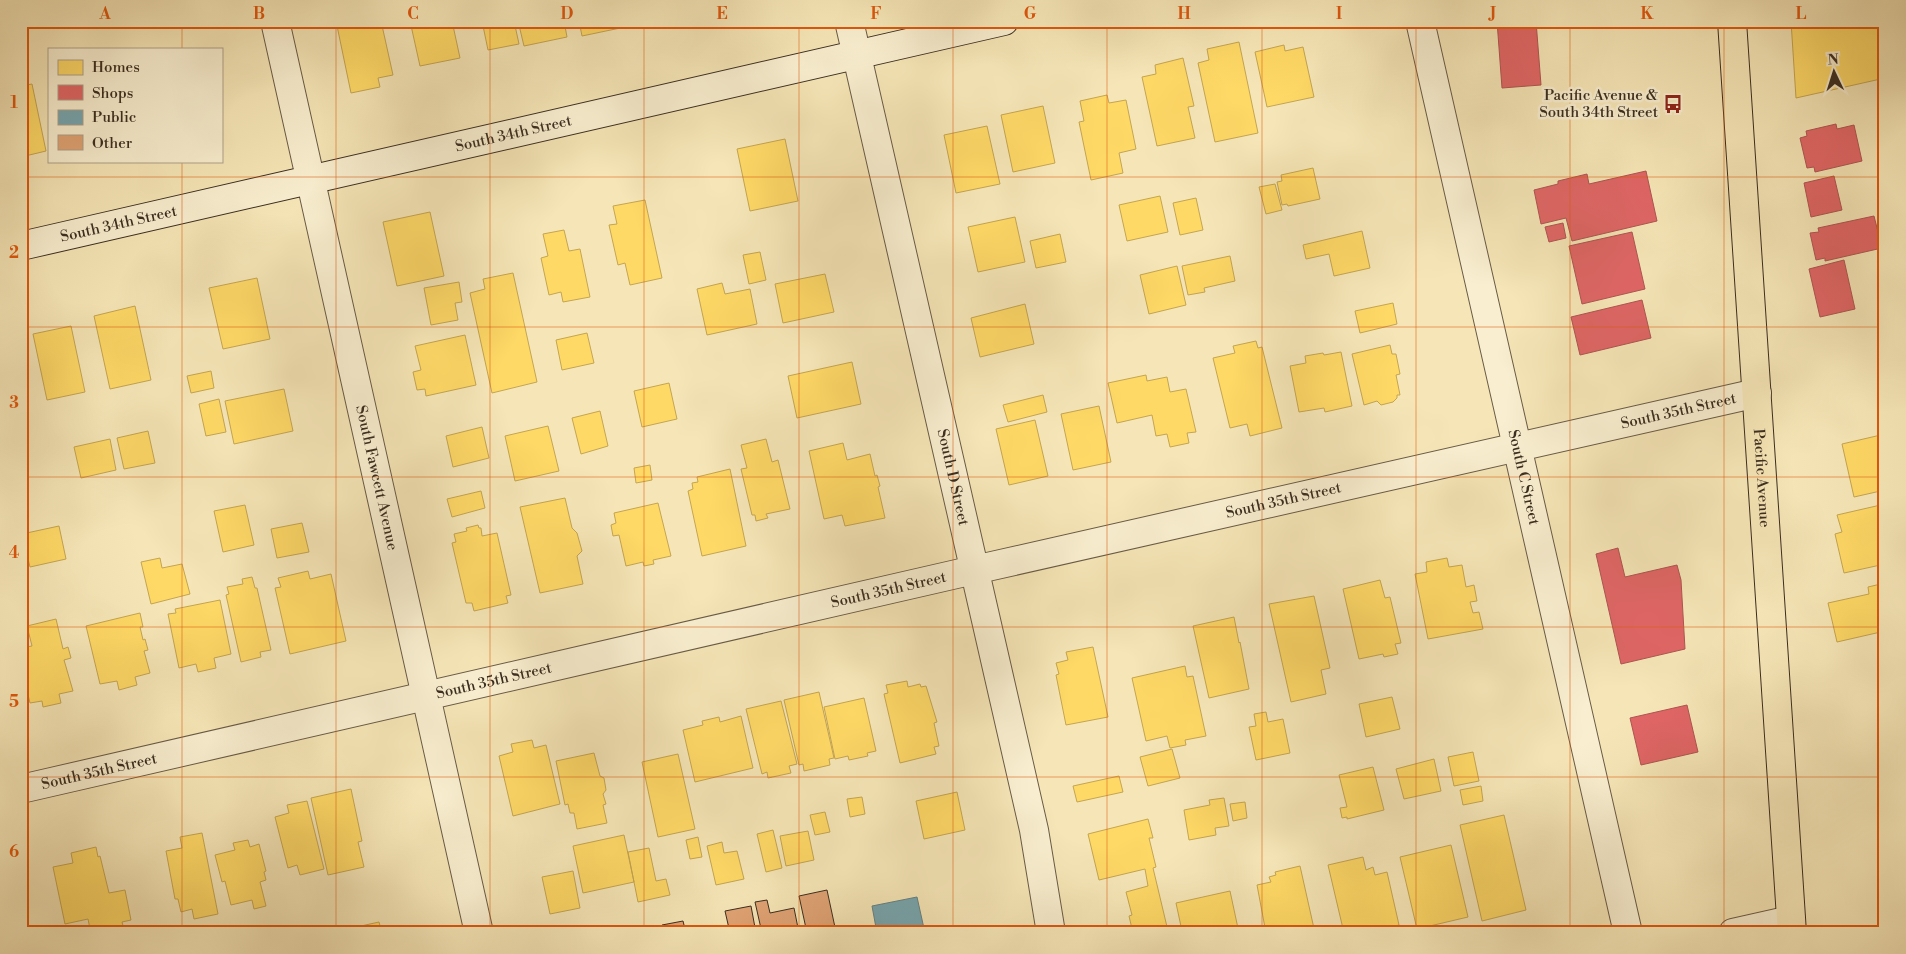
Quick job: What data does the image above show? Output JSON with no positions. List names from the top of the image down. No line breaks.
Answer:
{"streets":{"main road":["Pacific Avenue"],"street":["South 34th Street","South 35th Street","South D Street","South Fawcett Avenue","South C Street"]},"crossings":[["South 34th Street","South D Street"],["South 34th Street","South Fawcett Avenue"],["South 35th Street","South D Street"],["South 35th Street","South Fawcett Avenue"],["South 35th Street","South C Street"],["South 35th Street","Pacific Avenue"]],"places":{"bus stop":["Pacific Avenue & South 34th Street"]},"legend":["Homes","Shops","Public","Other"],"north":"top","grid":{"columns":["A","B","C","D","E","F","G","H","I","J","K","L"],"rows":["1","2","3","4","5","6"]}}
